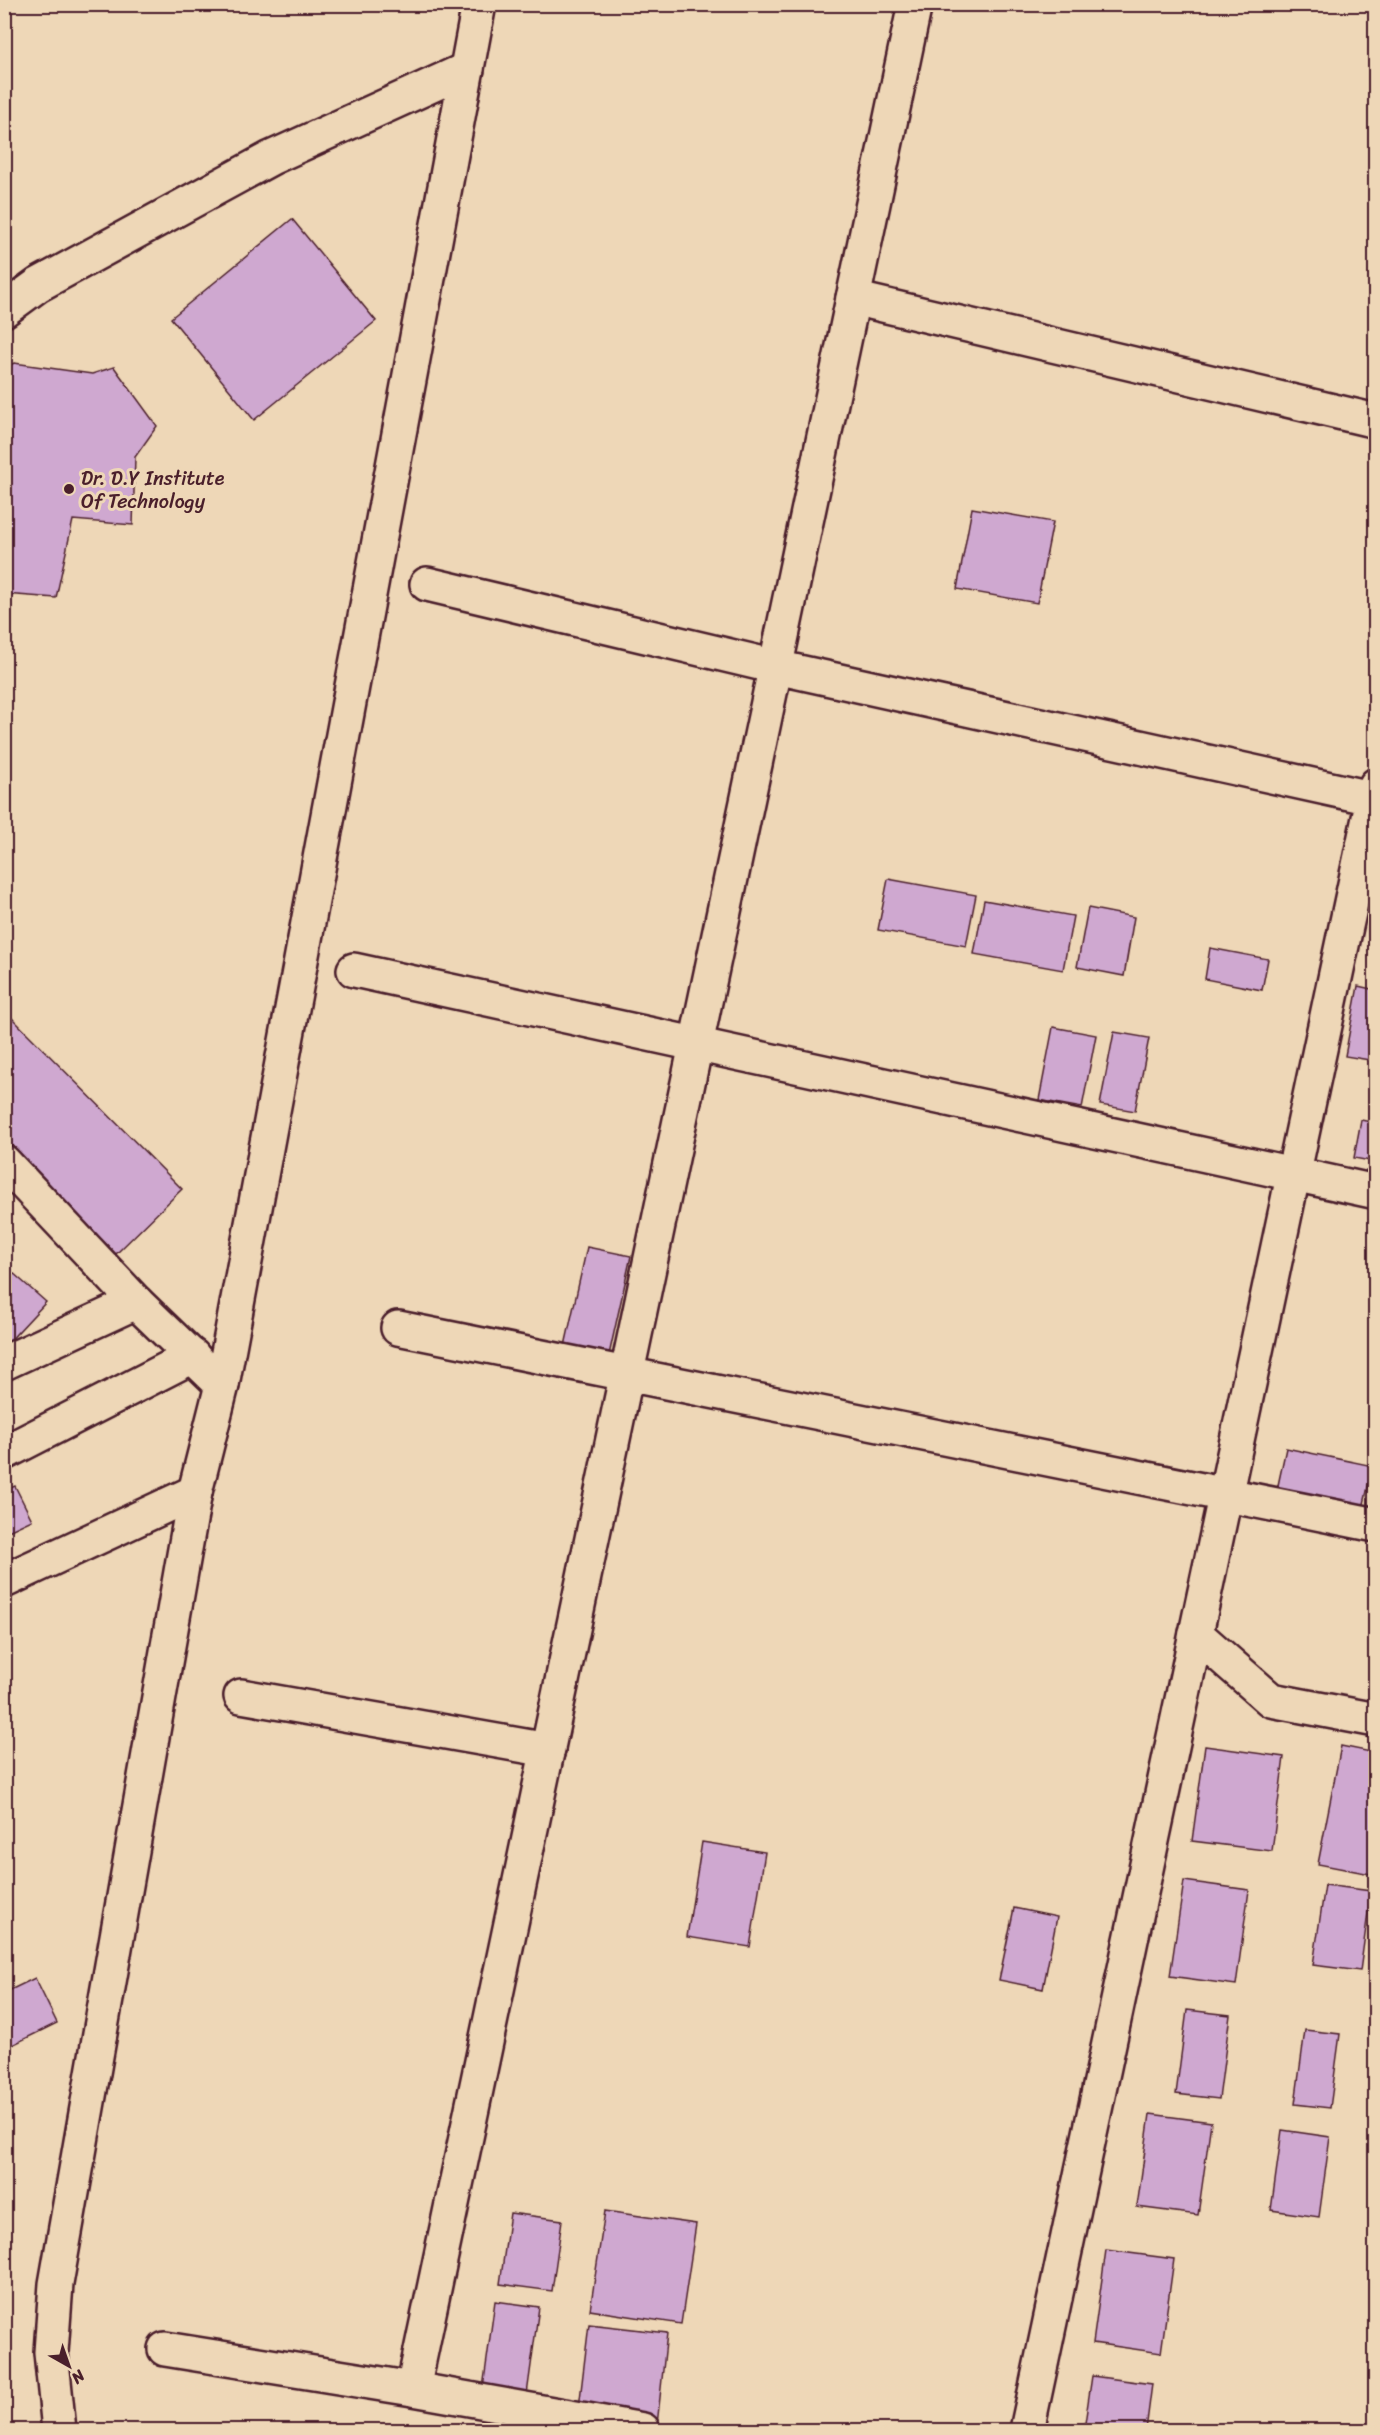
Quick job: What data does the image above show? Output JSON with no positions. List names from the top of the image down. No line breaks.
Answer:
{"places":["Dr. D.Y Institute Of Technology"],"north":"bottom right"}
